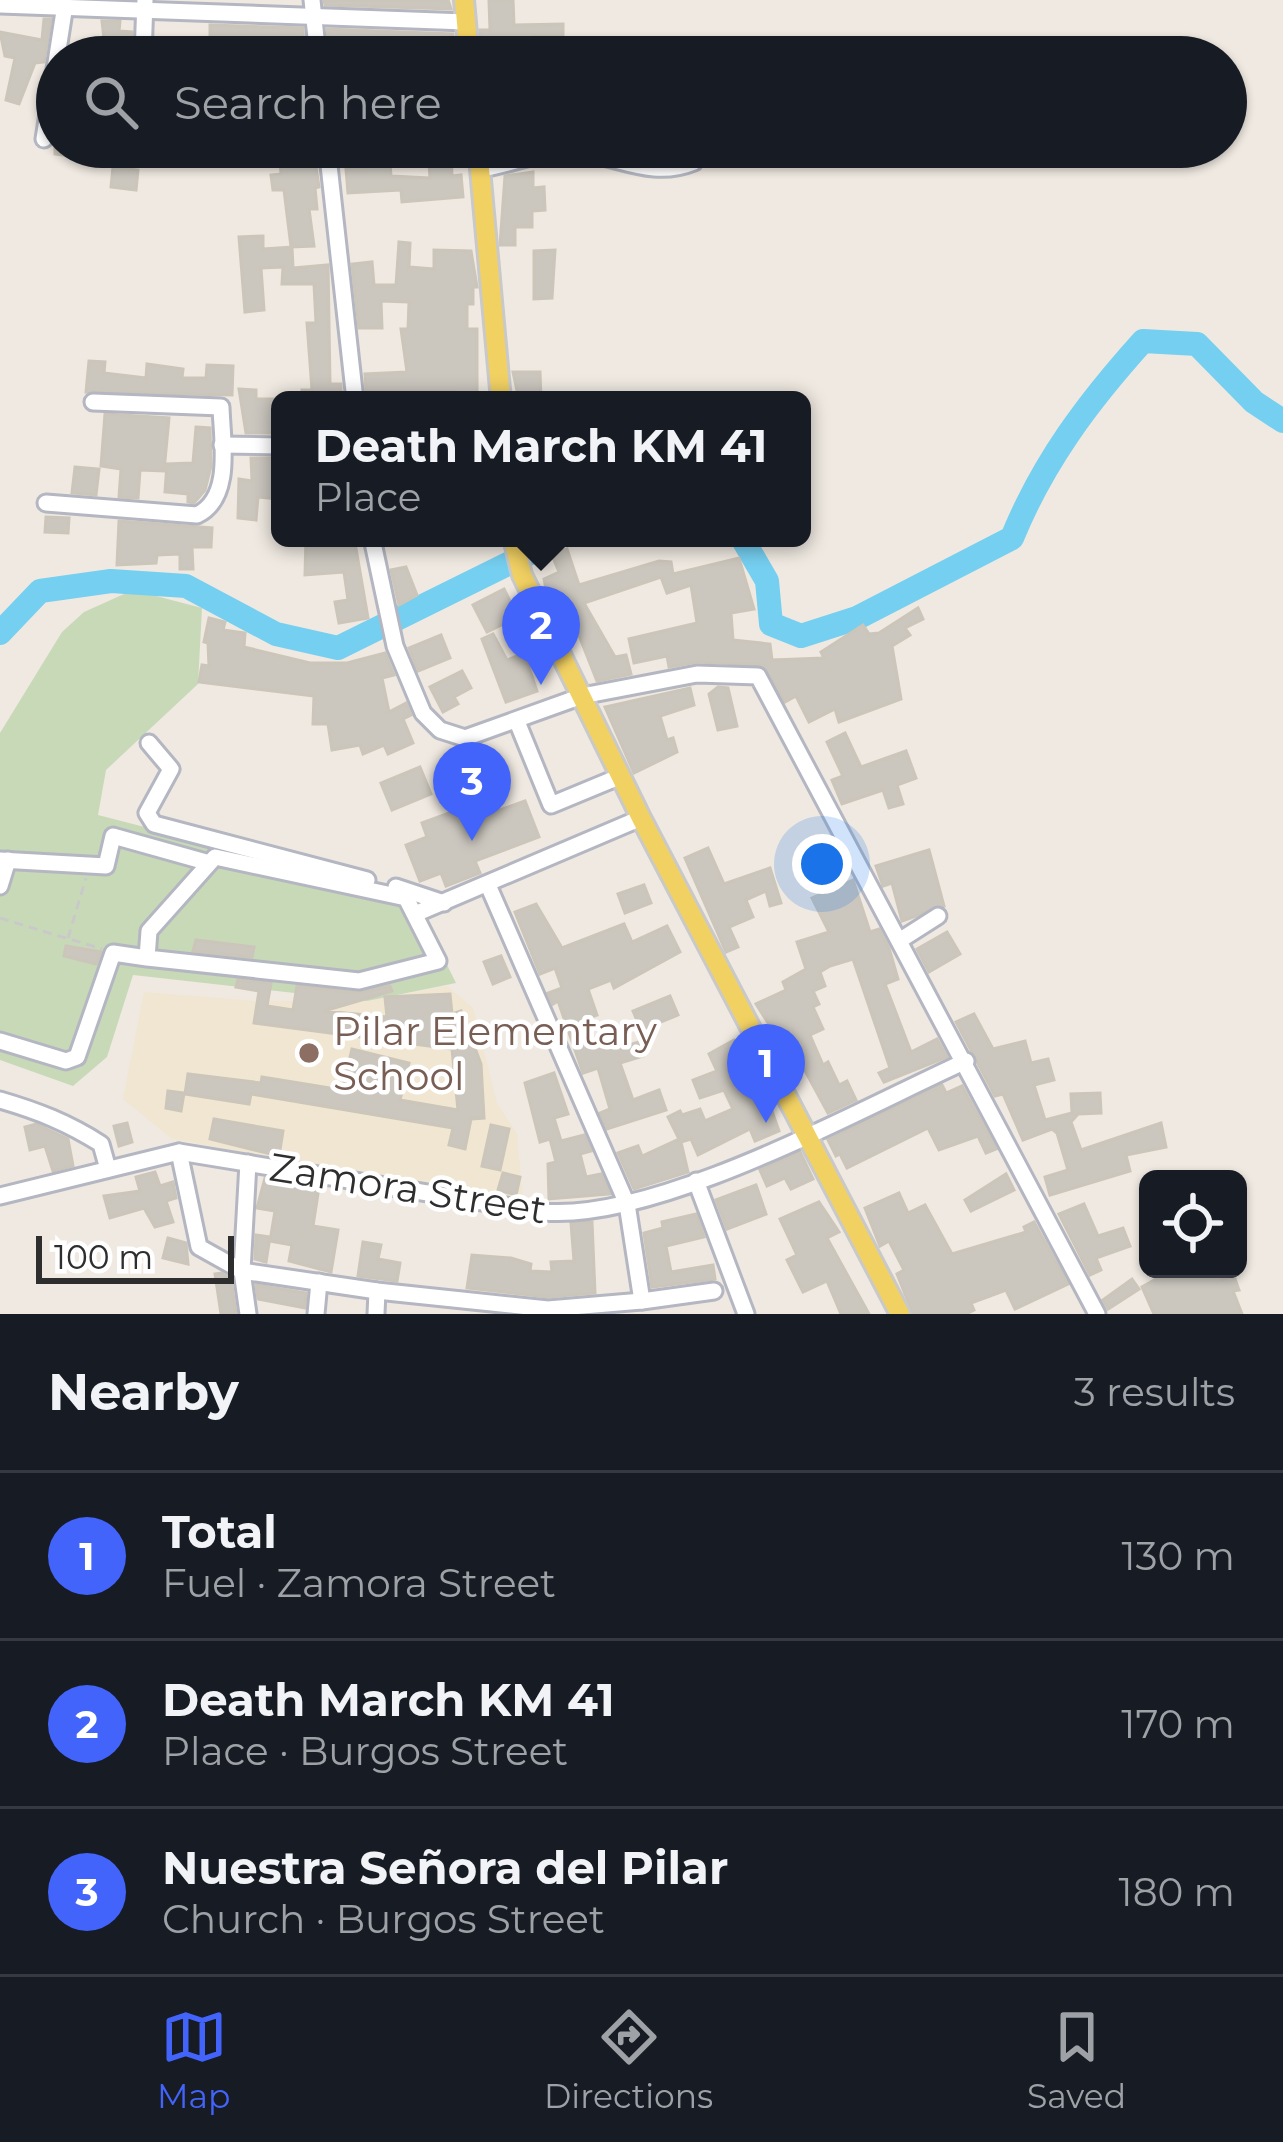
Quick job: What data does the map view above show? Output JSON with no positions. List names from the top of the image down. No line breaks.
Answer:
{"streets":{"street":["Zamora Street"]},"places":["Pilar Elementary School"],"scale_bar":"100 m","page":{"search":"Search here","popup":["Death March KM 41","Place"],"pins":["2","3","1"],"scale":"100 m","heading":["Nearby","3 results"],"list":[{"mark":"1","name":"Total","note":"Fuel · Zamora Street","value":"130 m"},{"mark":"2","name":"Death March KM 41","note":"Place · Burgos Street","value":"170 m"},{"mark":"3","name":"Nuestra Señora del Pilar","note":"Church · Burgos Street","value":"180 m"}],"nav":["Map","Directions","Saved"]}}
